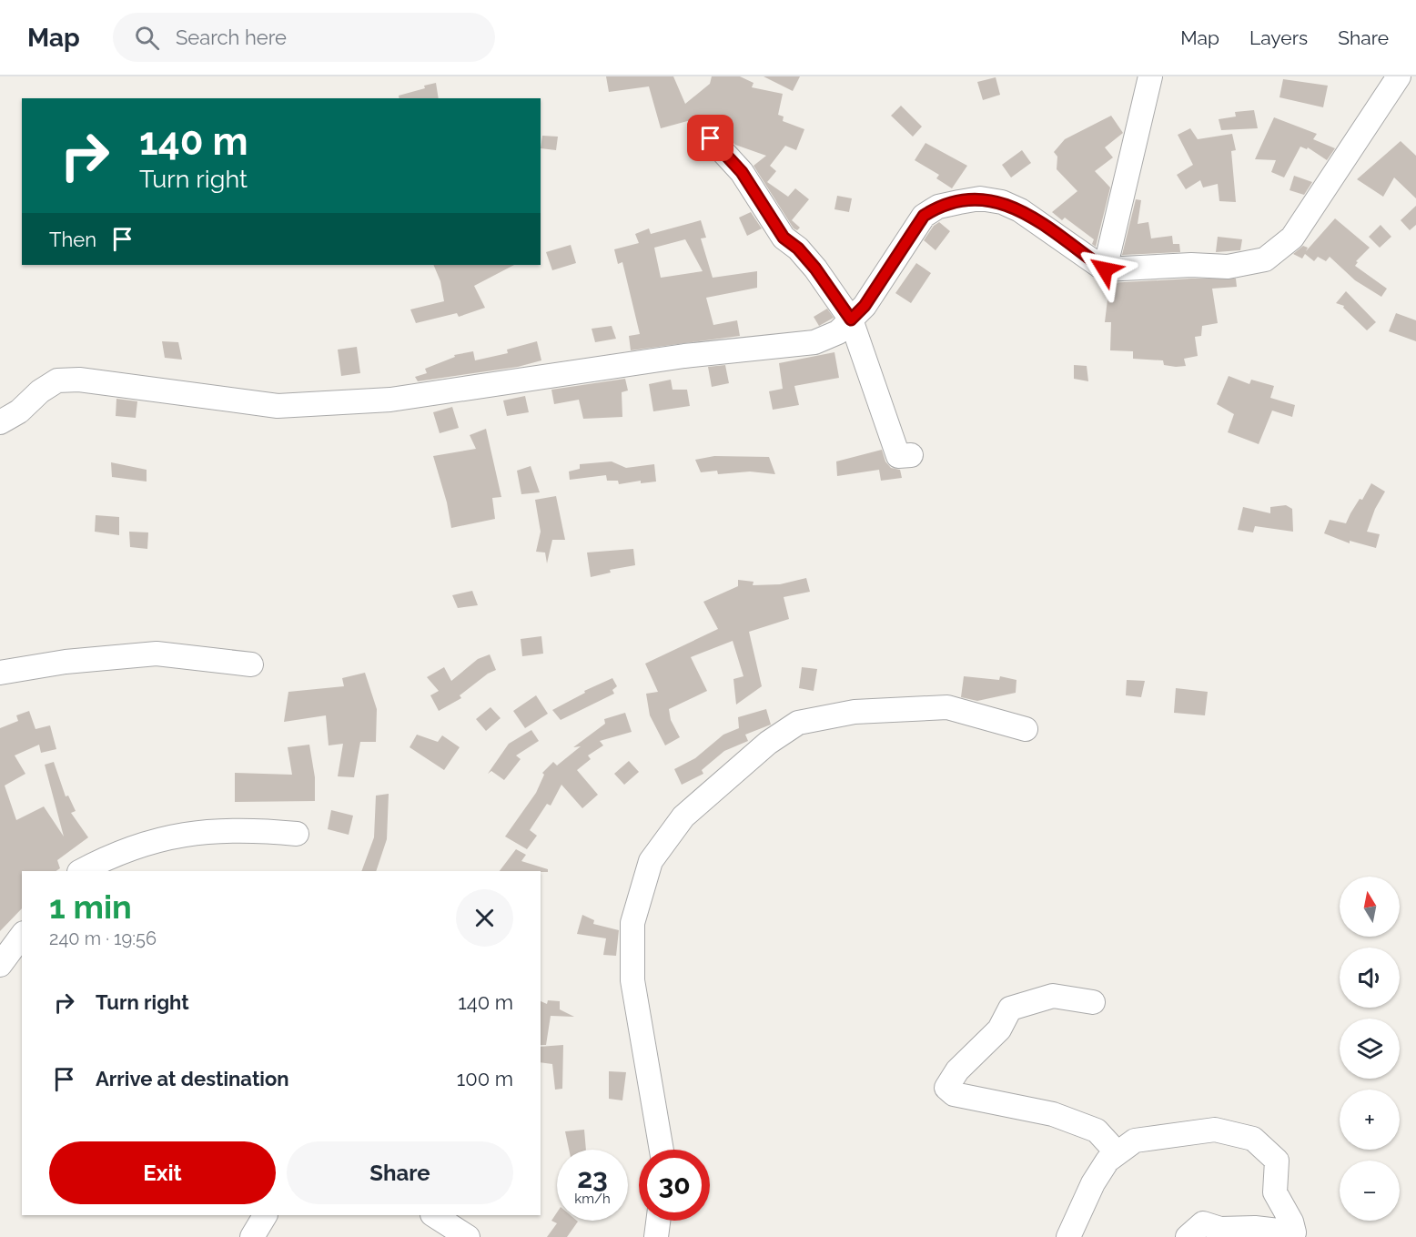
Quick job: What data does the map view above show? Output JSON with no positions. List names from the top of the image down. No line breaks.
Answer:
{"north":"top","page":{"header":"Map","search":"Search here","nav":["Map","Layers","Share"],"turn":["140 m","Turn right"],"then":"Then","heading":["1 min","240 m · 19:56"],"map_buttons":["+","−"],"list":[{"name":"Turn right","value":"140 m"},{"name":"Arrive at destination","value":"100 m"}],"buttons":["Exit","Share"],"speed":"23 km/h","limit":"30"}}
